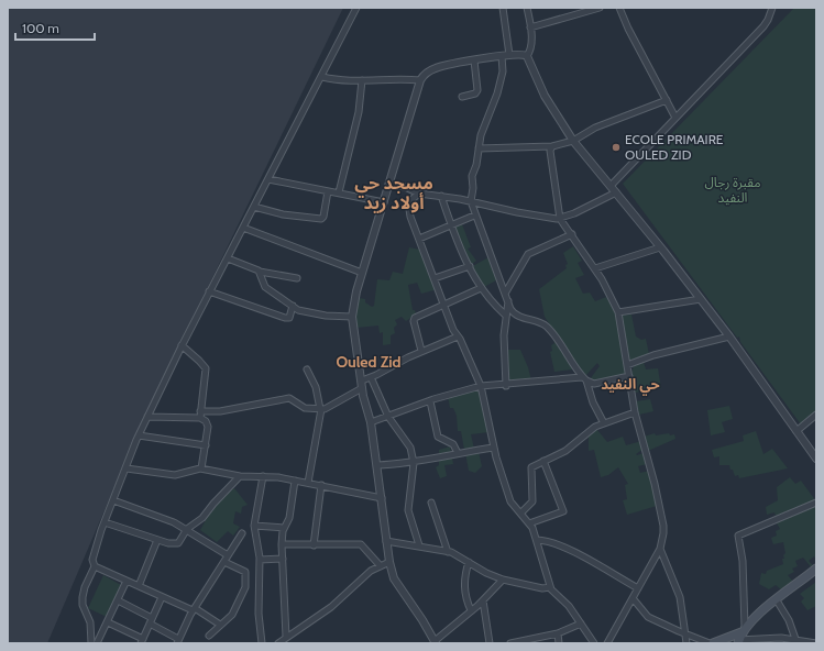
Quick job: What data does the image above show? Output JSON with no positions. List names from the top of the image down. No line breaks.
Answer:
{"districts":["مسجد حي أولاد زيد","Ouled Zid","حي النفيد"],"parks":["مقبرة رجال النفيد"],"places":["ECOLE PRIMAIRE OULED ZID"],"scale_bar":"100 m"}
